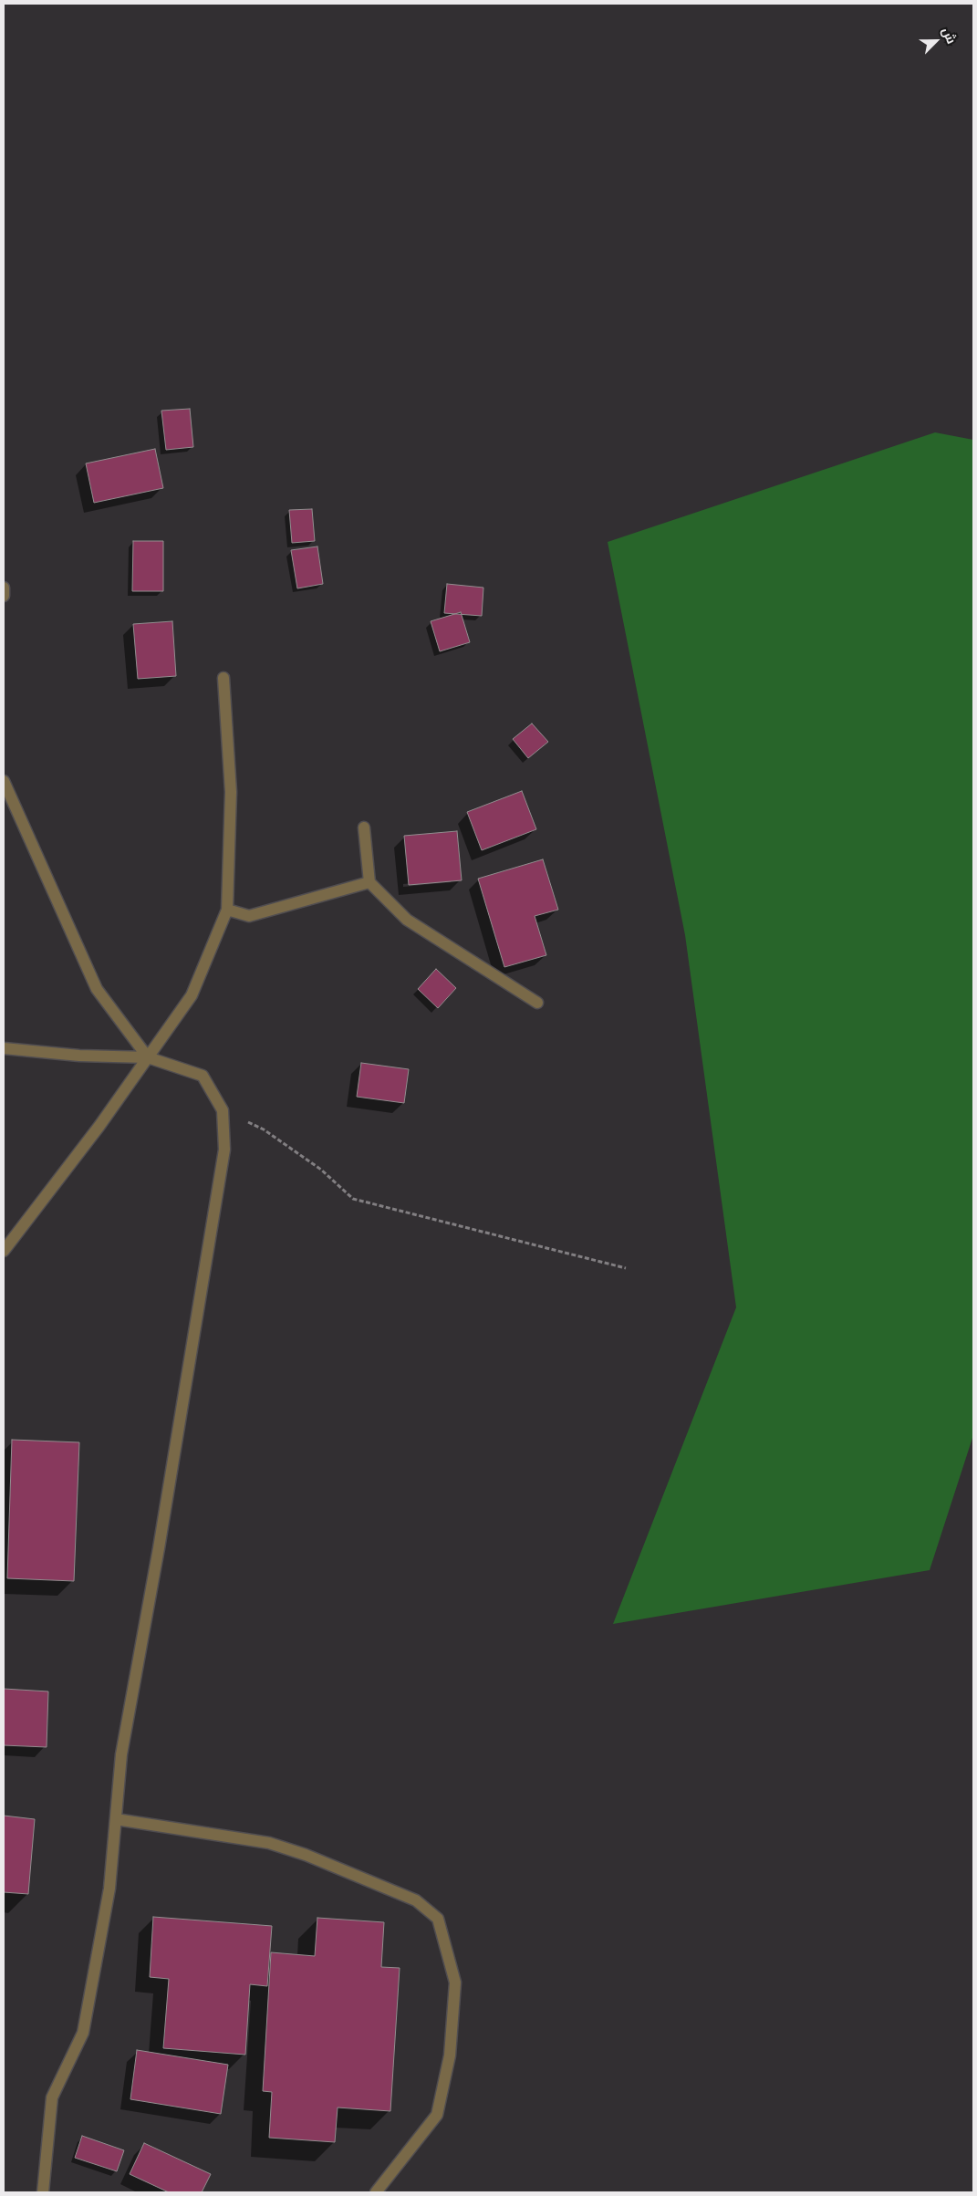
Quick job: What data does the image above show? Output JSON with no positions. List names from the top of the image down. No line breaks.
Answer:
{"north":"top right"}
